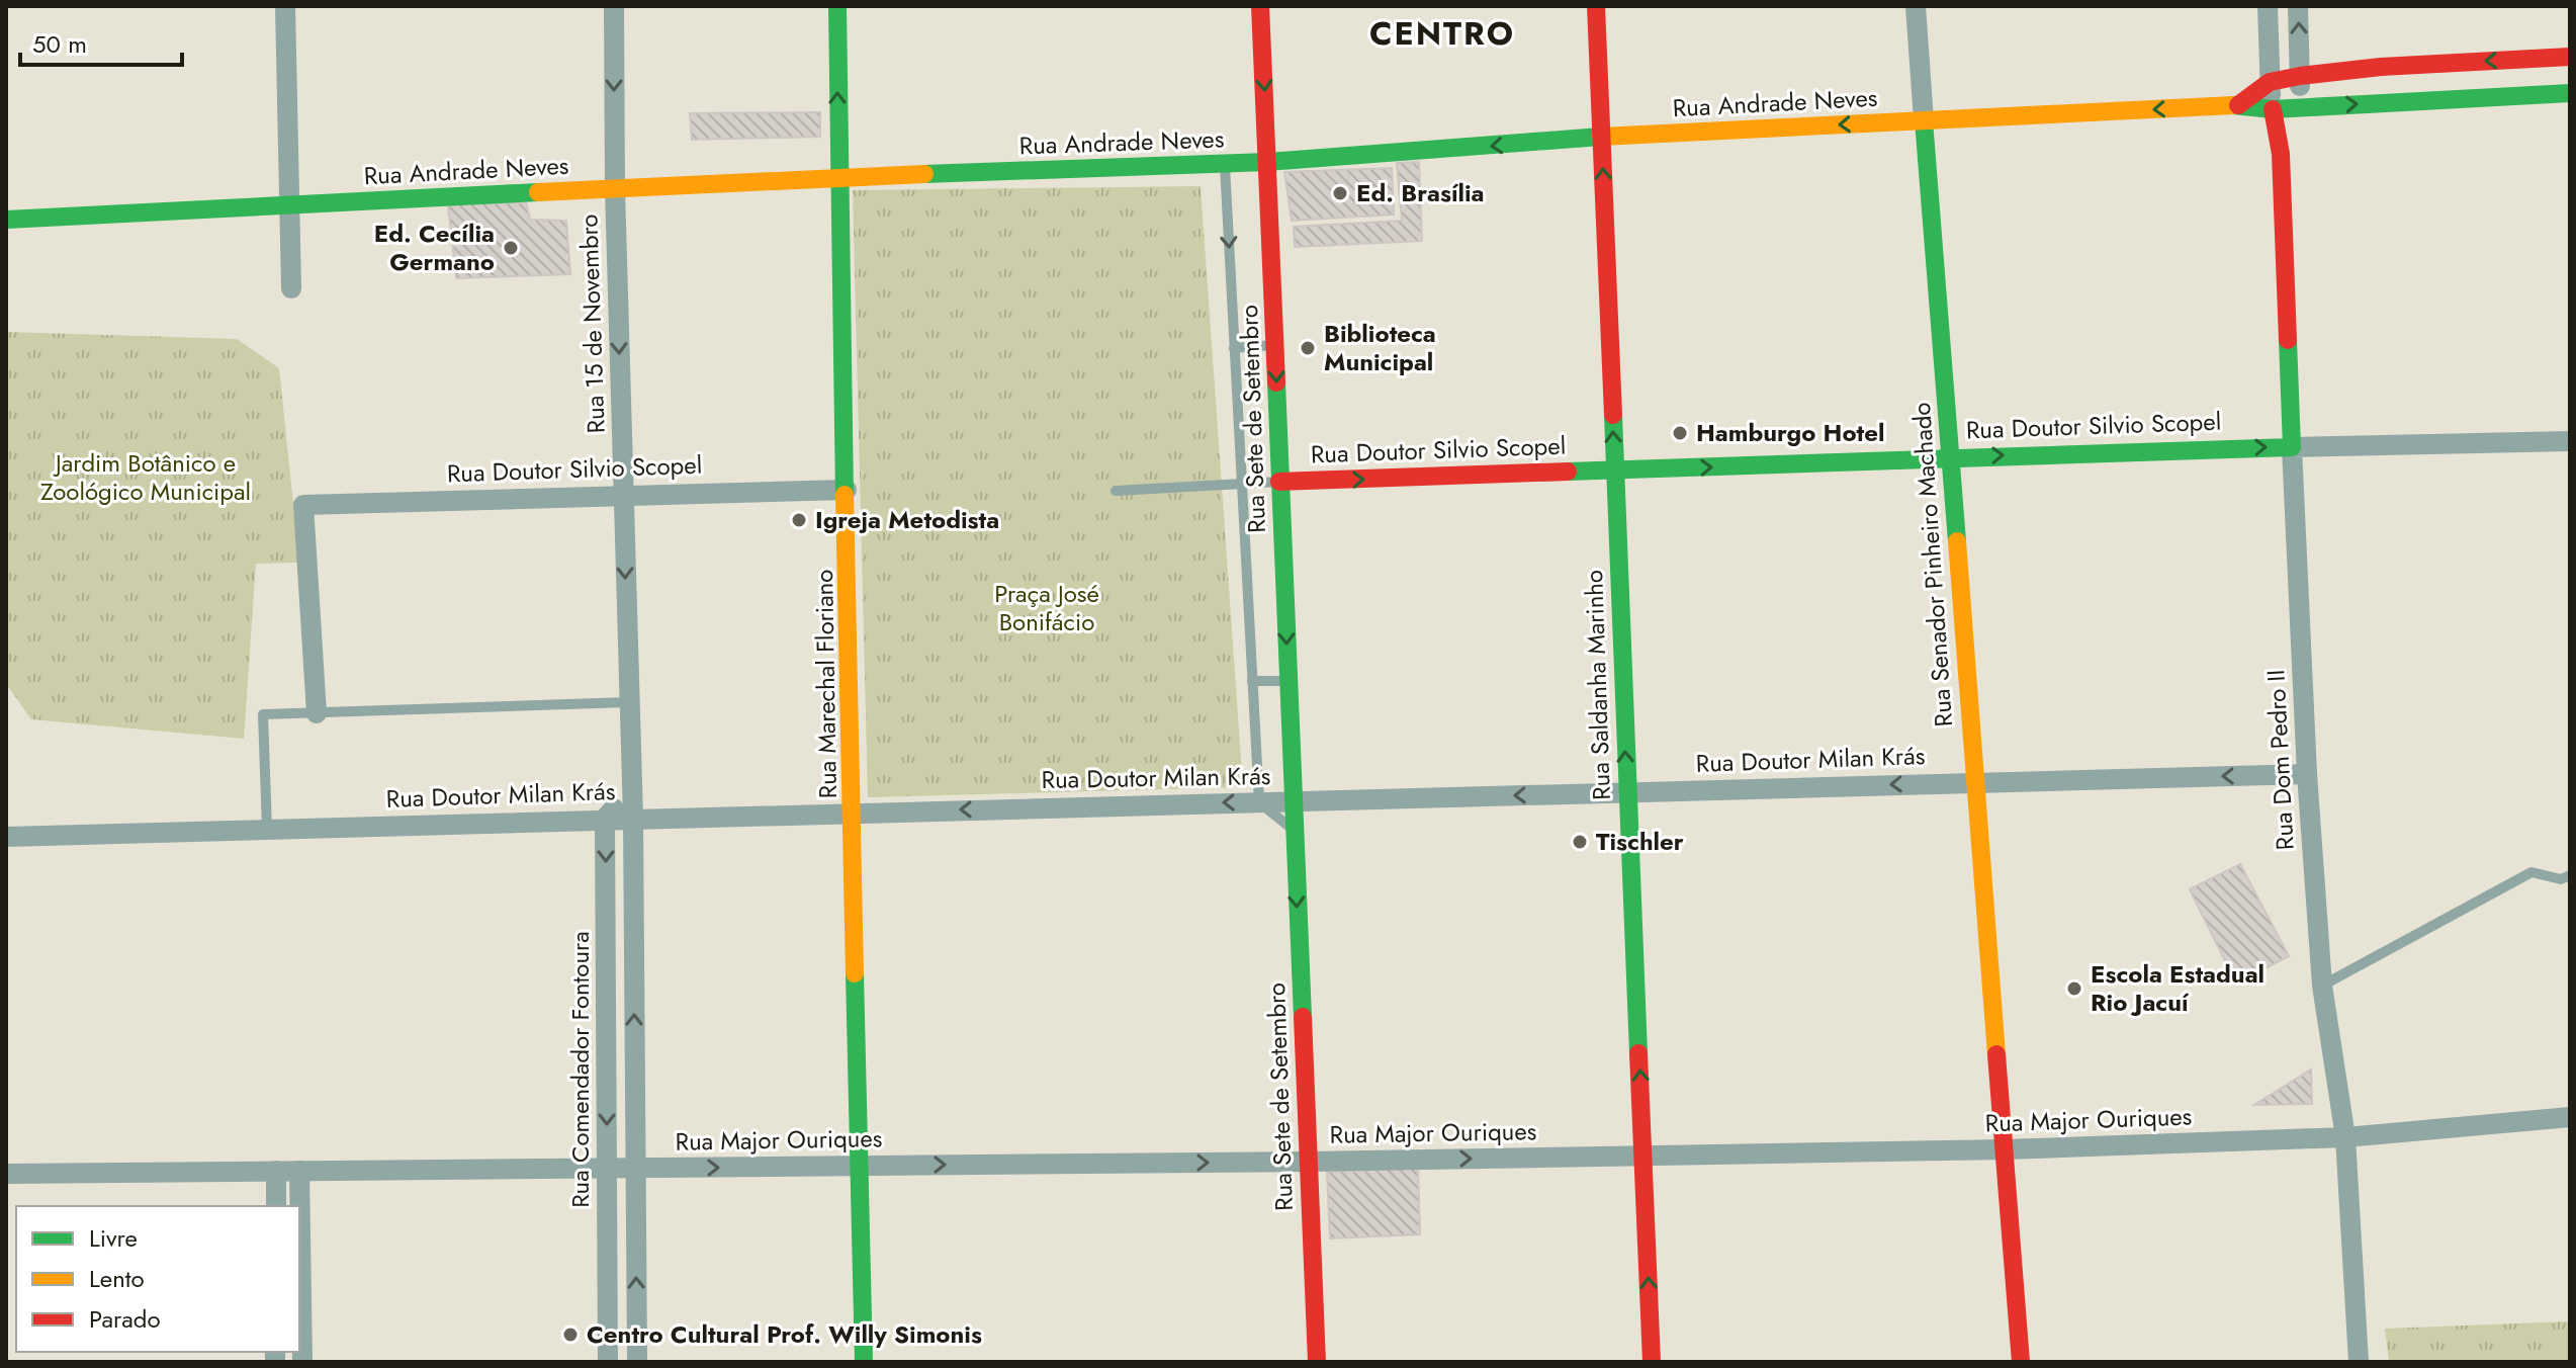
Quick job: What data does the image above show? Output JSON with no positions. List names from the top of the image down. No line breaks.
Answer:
{"streets":{"main road":["Rua Andrade Neves","Rua Sete de Setembro","Rua Doutor Silvio Scopel","Rua Senador Pinheiro Machado","Rua Marechal Floriano","Rua Saldanha Marinho","Rua Dom Pedro II"],"street":["Rua 15 de Novembro","Rua Doutor Milan Krás","Rua Comendador Fontoura","Rua Major Ouriques"]},"crossings":[["Rua Andrade Neves","Rua 15 de Novembro"],["Rua Andrade Neves","Rua Sete de Setembro"],["Rua Andrade Neves","Rua Senador Pinheiro Machado"],["Rua Andrade Neves","Rua Marechal Floriano"],["Rua Andrade Neves","Rua Saldanha Marinho"],["Rua Andrade Neves","Rua Dom Pedro II"],["Rua 15 de Novembro","Rua Doutor Silvio Scopel"],["Rua Sete de Setembro","Rua Doutor Silvio Scopel"],["Rua Sete de Setembro","Rua Doutor Milan Krás"],["Rua Sete de Setembro","Rua Major Ouriques"],["Rua Doutor Silvio Scopel","Rua Senador Pinheiro Machado"],["Rua Doutor Silvio Scopel","Rua Marechal Floriano"],["Rua Doutor Silvio Scopel","Rua Saldanha Marinho"],["Rua Doutor Silvio Scopel","Rua Dom Pedro II"],["Rua Senador Pinheiro Machado","Rua Doutor Milan Krás"],["Rua Senador Pinheiro Machado","Rua Major Ouriques"],["Rua Marechal Floriano","Rua Doutor Milan Krás"],["Rua Marechal Floriano","Rua Major Ouriques"],["Rua Saldanha Marinho","Rua Doutor Milan Krás"],["Rua Saldanha Marinho","Rua Major Ouriques"],["Rua Doutor Milan Krás","Rua Dom Pedro II"],["Rua Doutor Milan Krás","Rua Comendador Fontoura"],["Rua Dom Pedro II","Rua Major Ouriques"],["Rua Comendador Fontoura","Rua Major Ouriques"]],"one_way":["Rua 15 de Novembro","Rua Sete de Setembro","Rua Doutor Silvio Scopel","Rua Saldanha Marinho","Rua Doutor Milan Krás","Rua Major Ouriques"],"districts":["CENTRO"],"parks":["Jardim Botânico e Zoológico Municipal","Praça José Bonifácio"],"places":["Ed. Brasília","Ed. Cecília Germano","Biblioteca Municipal","Hamburgo Hotel","Igreja Metodista","Tischler","Escola Estadual Rio Jacuí","Centro Cultural Prof. Willy Simonis"],"legend":["Livre","Lento","Parado"],"scale_bar":"50 m"}
